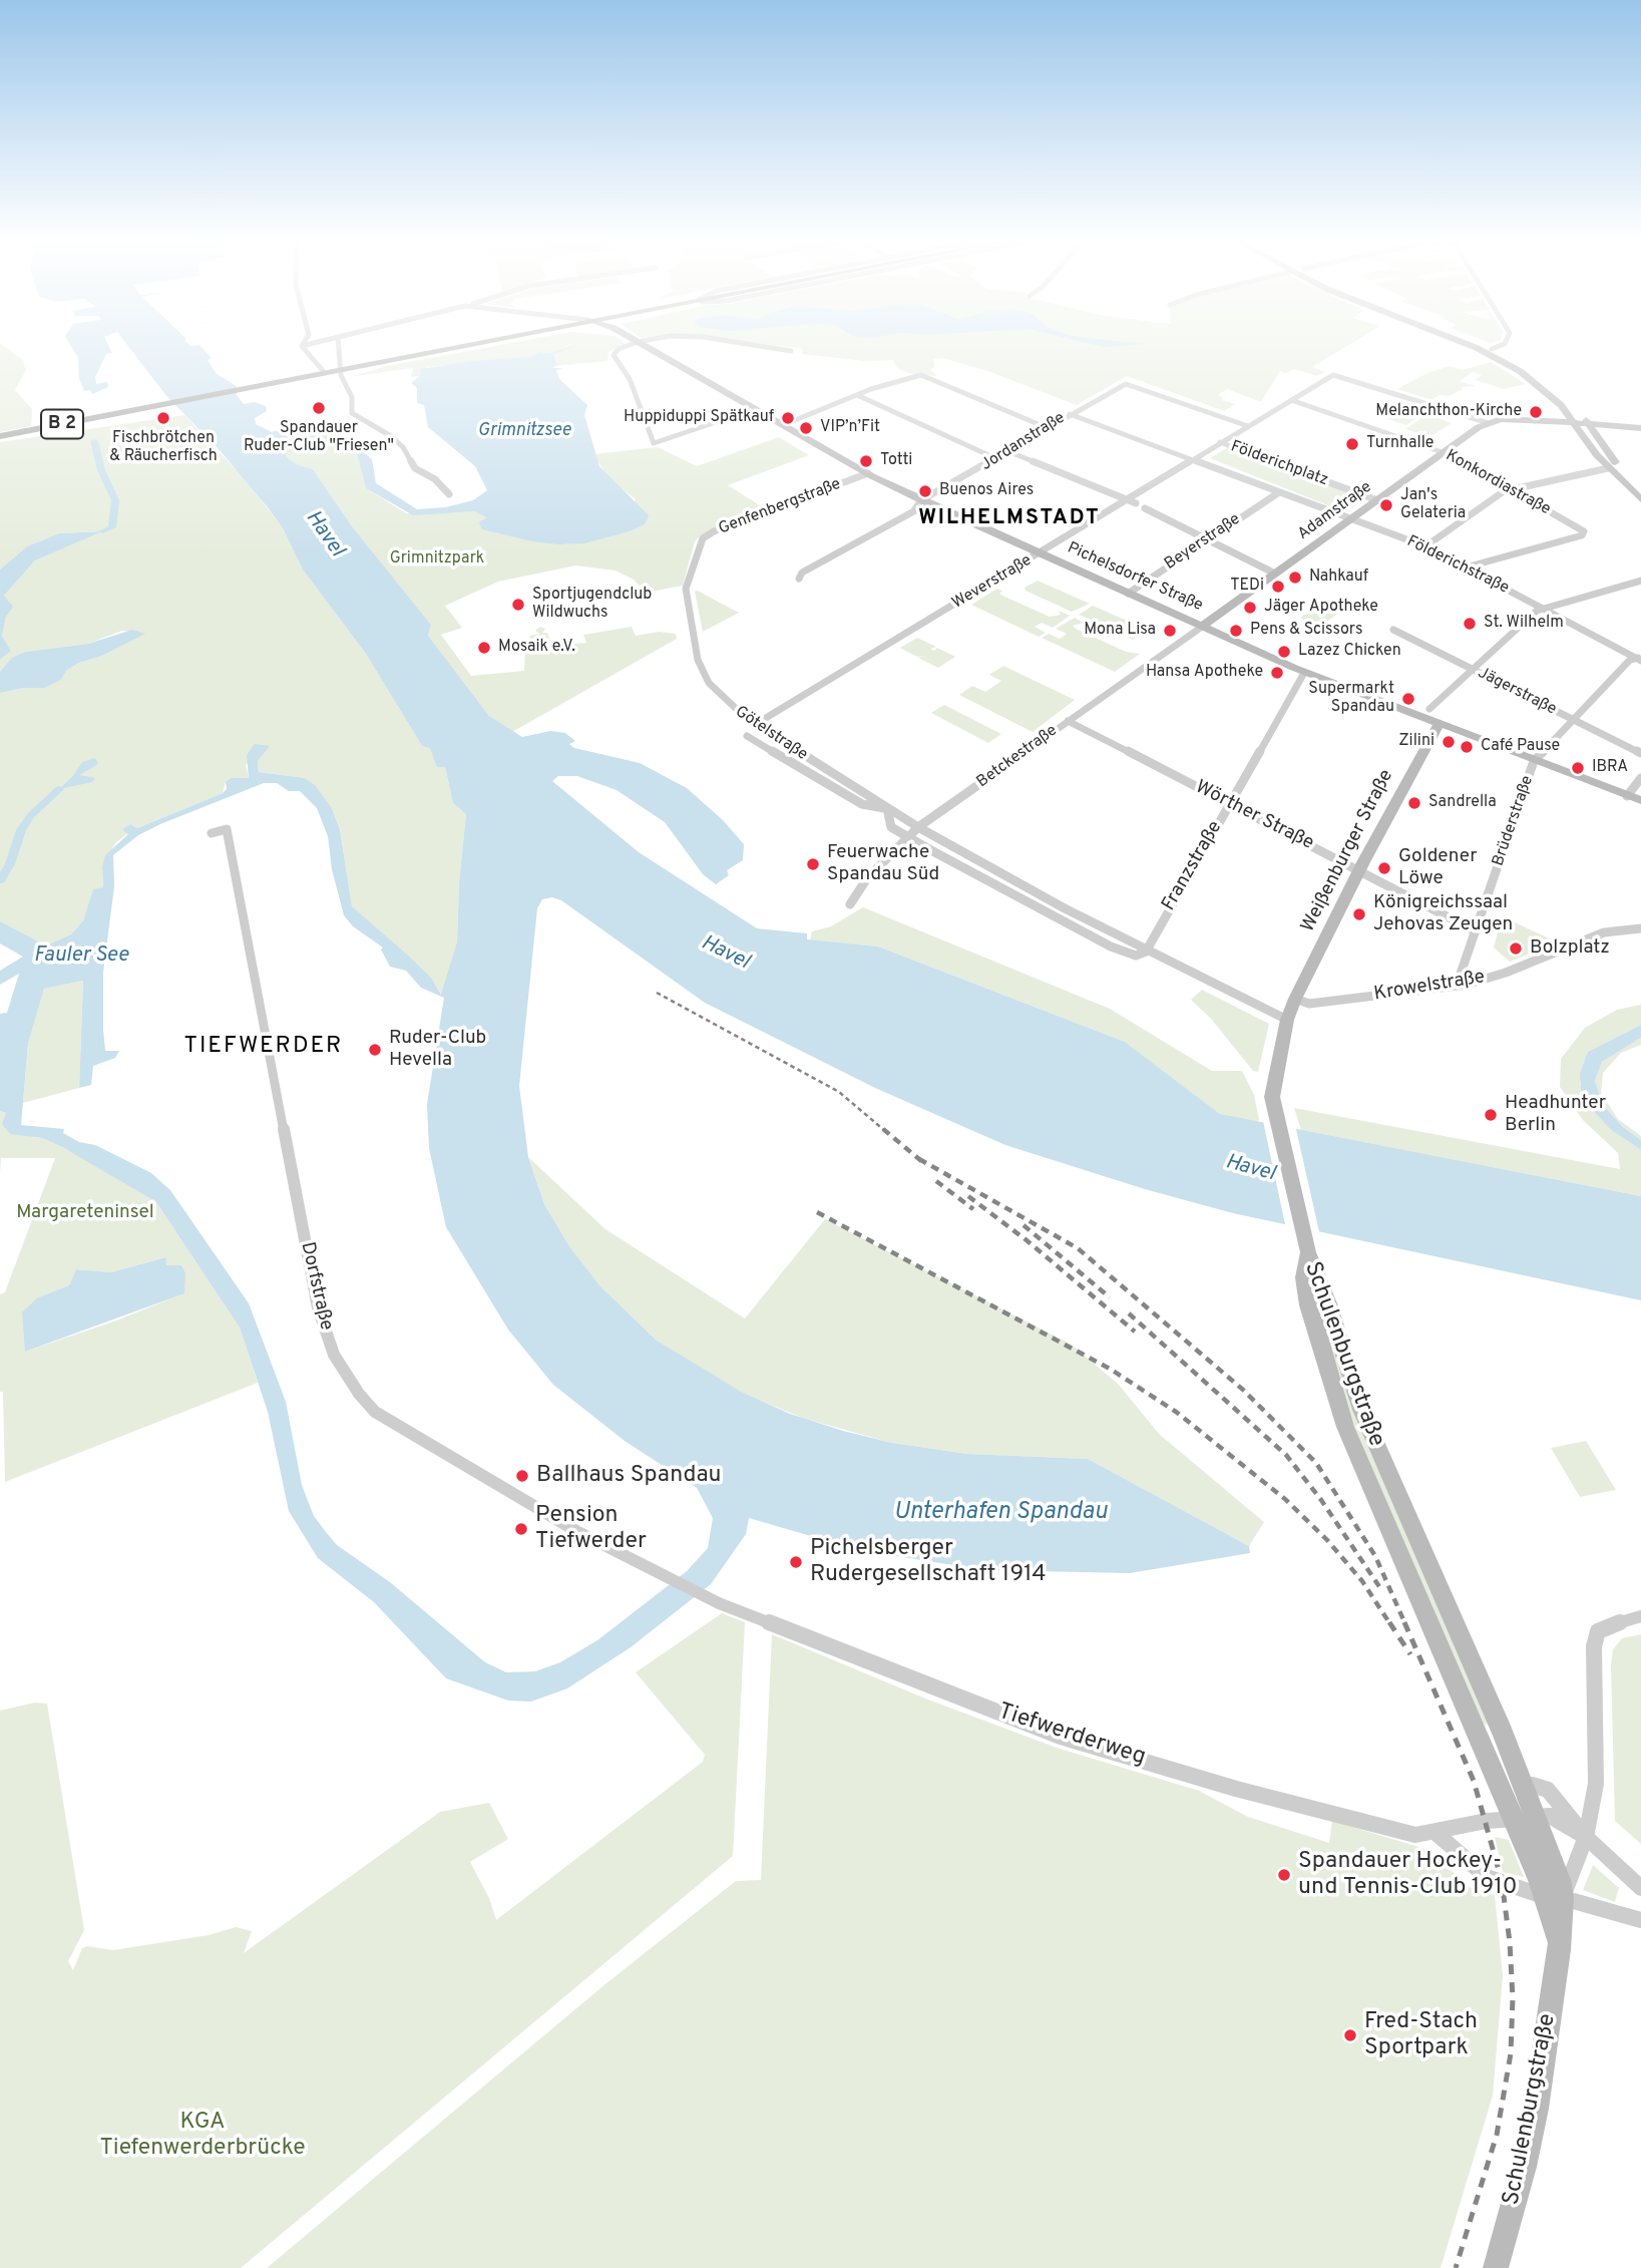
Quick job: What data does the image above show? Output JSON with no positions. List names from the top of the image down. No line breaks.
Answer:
{"streets":{"main road":["B 2"],"street":["Jordanstraße","Földerichplatz","Konkordiastraße","Genfenbergstraße","Adamstraße","Beyerstraße","Földerichstraße","Pichelsdorfer Straße","Weverstraße","Jägerstraße","Götelstraße","Betckestraße","Wörther Straße","Brüderstraße","Weißenburger Straße","Franzstraße","Krowelstraße","Dorfstraße","Schulenburgstraße","Tiefwerderweg"]},"crossings":[["Jordanstraße","Földerichstraße"],["Jordanstraße","Pichelsdorfer Straße"],["Jordanstraße","Weverstraße"],["Földerichplatz","Adamstraße"],["Földerichplatz","Weverstraße"],["Konkordiastraße","Adamstraße"],["Konkordiastraße","Földerichstraße"],["Konkordiastraße","Weverstraße"],["Genfenbergstraße","Pichelsdorfer Straße"],["Genfenbergstraße","Götelstraße"],["Adamstraße","Földerichstraße"],["Adamstraße","Pichelsdorfer Straße"],["Adamstraße","Weverstraße"],["Adamstraße","Betckestraße"],["Beyerstraße","Földerichstraße"],["Beyerstraße","Pichelsdorfer Straße"],["Földerichstraße","Weverstraße"],["Földerichstraße","Brüderstraße"],["Pichelsdorfer Straße","Weverstraße"],["Pichelsdorfer Straße","Betckestraße"],["Pichelsdorfer Straße","Brüderstraße"],["Pichelsdorfer Straße","Weißenburger Straße"],["Pichelsdorfer Straße","Franzstraße"],["Weverstraße","Götelstraße"],["Jägerstraße","Brüderstraße"],["Götelstraße","Betckestraße"],["Götelstraße","Franzstraße"],["Betckestraße","Wörther Straße"],["Wörther Straße","Brüderstraße"],["Wörther Straße","Weißenburger Straße"],["Wörther Straße","Franzstraße"],["Brüderstraße","Krowelstraße"],["Weißenburger Straße","Krowelstraße"],["Dorfstraße","Tiefwerderweg"],["Schulenburgstraße","Tiefwerderweg"]],"districts":["WILHELMSTADT","TIEFWERDER"],"water":["Grimnitzsee","Havel","Fauler See","Unterhafen Spandau"],"parks":["Grimnitzpark","Margareteninsel","KGA Tiefenwerderbrücke"],"places":["Spandauer Ruder-Club \"Friesen\"","Melanchthon-Kirche","Fischbrötchen & Räucherfisch","Huppiduppi Spätkauf","VIP’n’Fit","Turnhalle","Totti","Buenos Aires","Jan's Gelateria","Nahkauf","TEDi","Sportjugendclub Wildwuchs","Jäger Apotheke","St. Wilhelm","Mona Lisa","Pens & Scissors","Mosaik e.V.","Lazez Chicken","Hansa Apotheke","Supermarkt Spandau","Zilini","Café Pause","IBRA","Sandrella","Feuerwache Spandau Süd","Goldener Löwe","Königreichssaal Jehovas Zeugen","Bolzplatz","Ruder-Club Hevella","Headhunter Berlin","Ballhaus Spandau","Pension Tiefwerder","Pichelsberger Rudergesellschaft 1914","Spandauer Hockey- und Tennis-Club 1910","Fred-Stach Sportpark"]}
